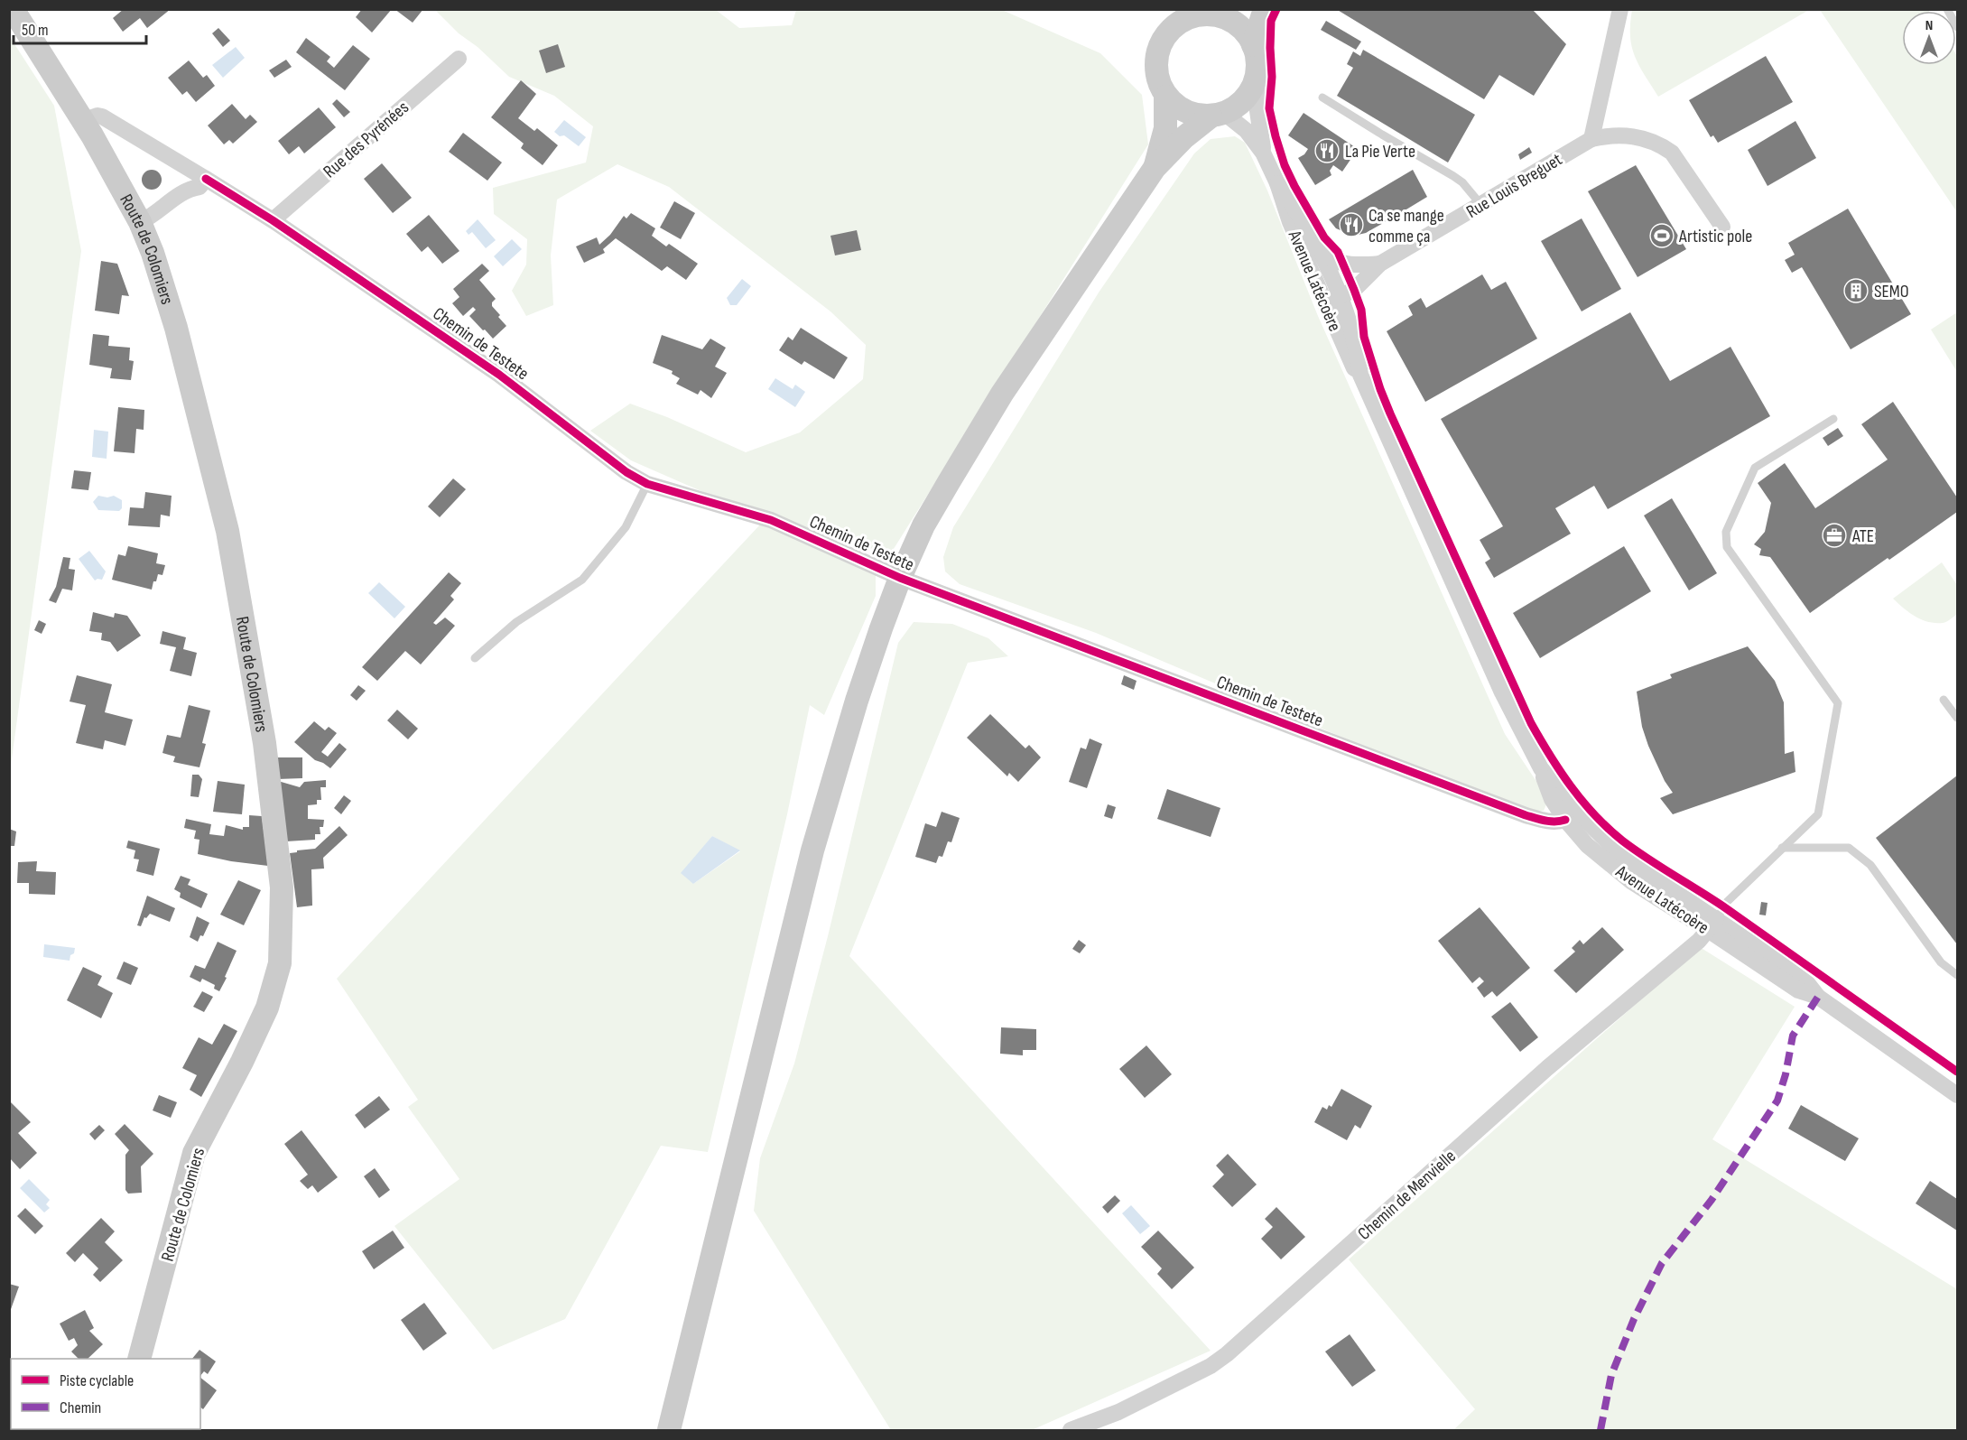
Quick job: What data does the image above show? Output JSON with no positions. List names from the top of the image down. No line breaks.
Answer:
{"streets":{"main road":["Route de Colomiers"],"street":["Rue des Pyrénées","Rue Louis Breguet","Avenue Latécoère","Chemin de Testete","Chemin de Menvielle"]},"crossings":[["Rue des Pyrénées","Chemin de Testete"],["Rue Louis Breguet","Avenue Latécoère"],["Route de Colomiers","Chemin de Testete"],["Avenue Latécoère","Chemin de Testete"],["Avenue Latécoère","Chemin de Menvielle"]],"places":{"restaurant":["La Pie Verte","Ca se mange comme ça"],"sports":["Artistic pole"],"building":["SEMO"],"office":["ATE"]},"legend":["Piste cyclable","Chemin"],"scale_bar":"50 m","north":"top"}
